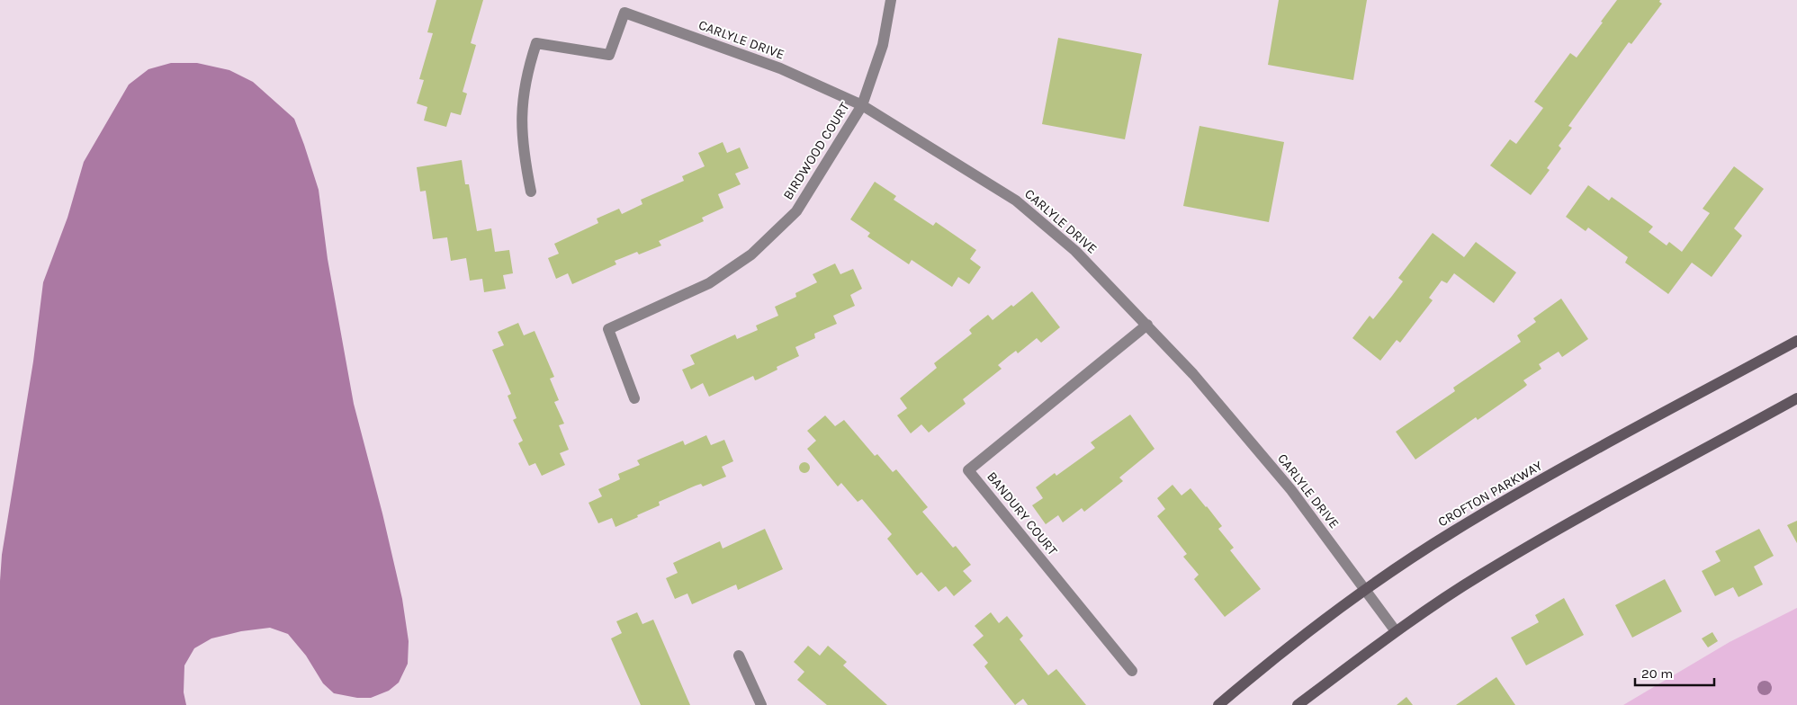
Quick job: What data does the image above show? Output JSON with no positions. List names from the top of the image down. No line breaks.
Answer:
{"streets":{"street":["CARLYLE DRIVE","BIRDWOOD COURT","CROFTON PARKWAY","BANDURY COURT"]},"crossings":[["CARLYLE DRIVE","BIRDWOOD COURT"],["CARLYLE DRIVE","CROFTON PARKWAY"],["CARLYLE DRIVE","BANDURY COURT"]],"scale_bar":"20 m"}
